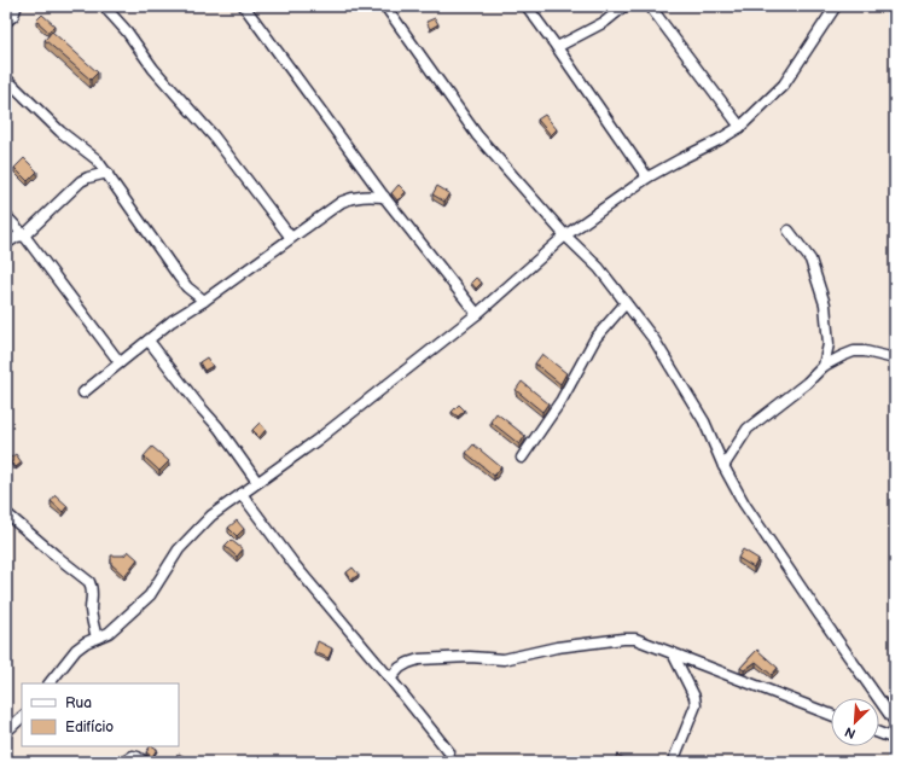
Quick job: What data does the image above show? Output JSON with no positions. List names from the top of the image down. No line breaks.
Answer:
{"legend":["Rua","Edifício"],"north":"bottom left"}
